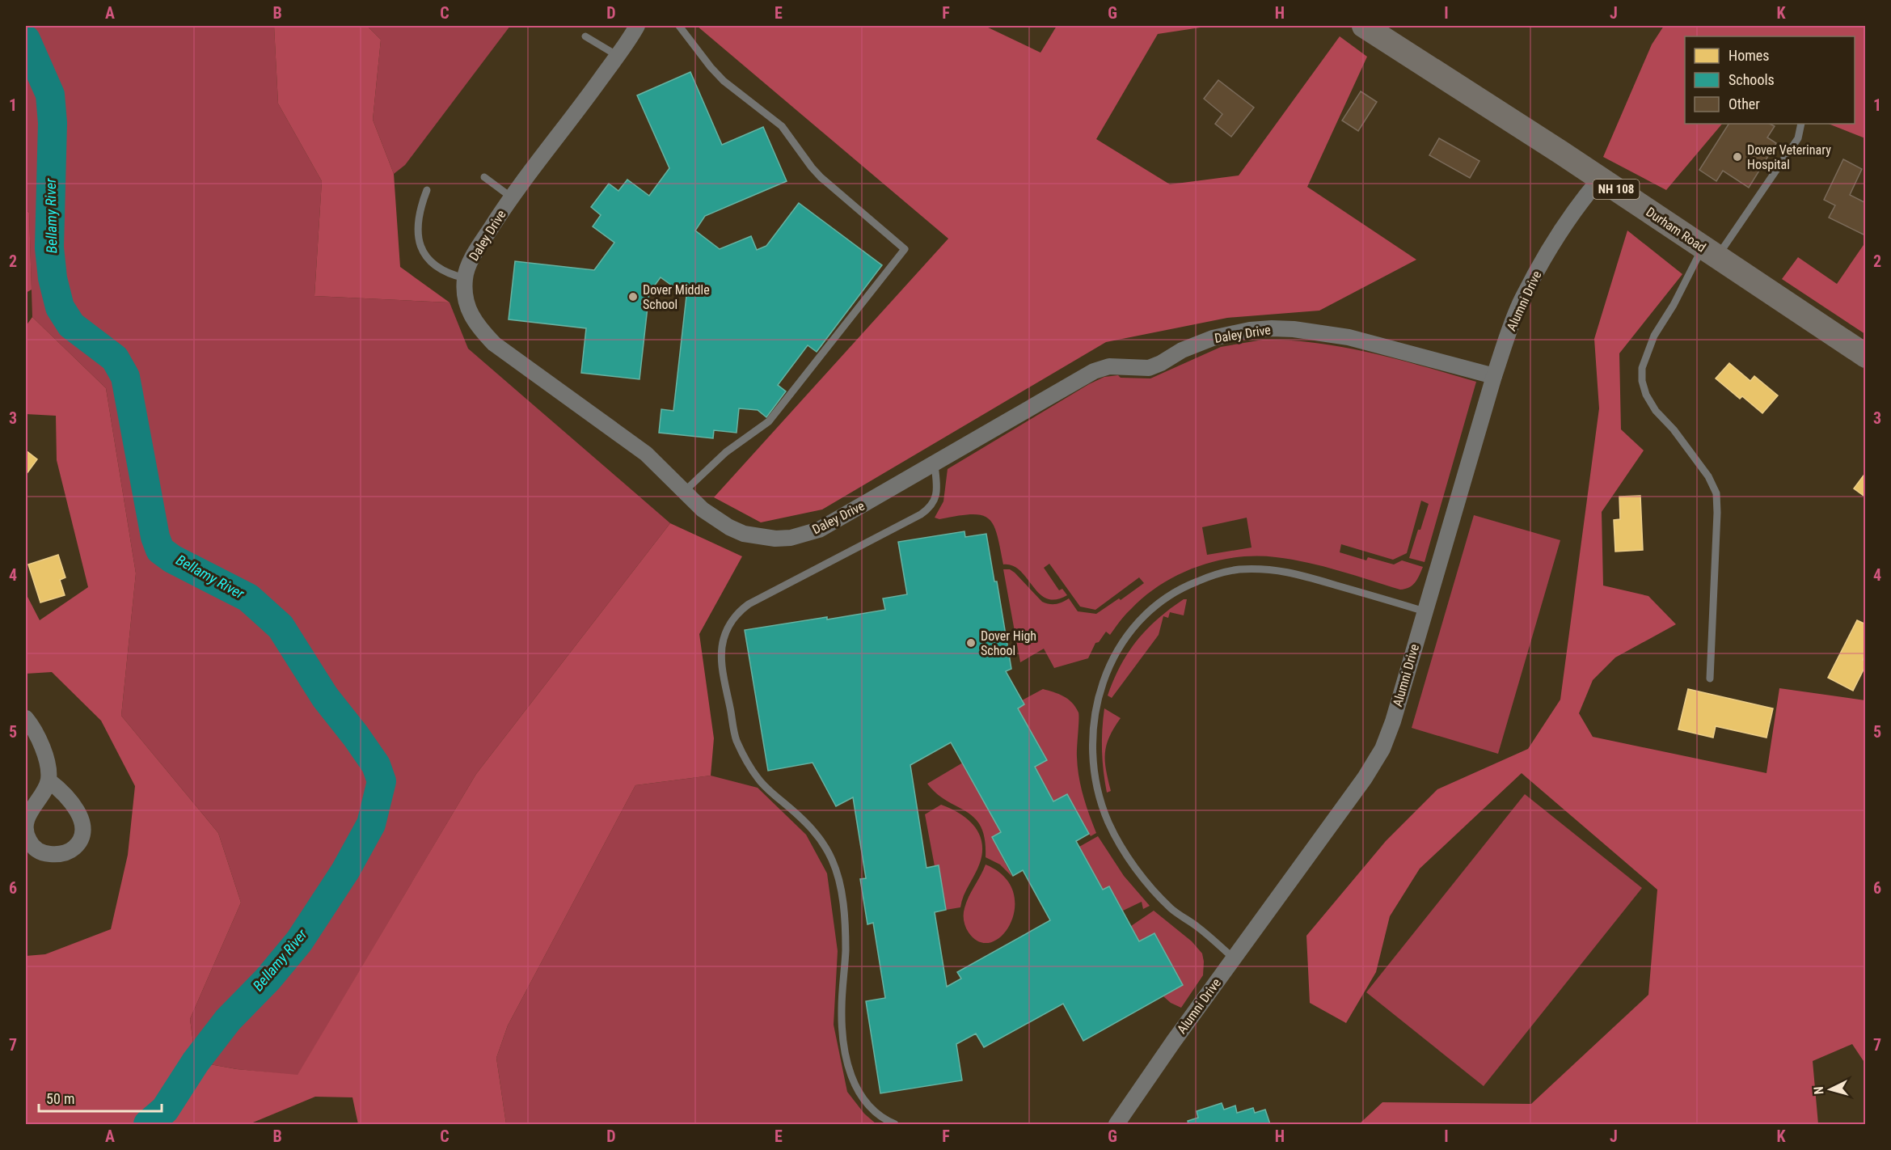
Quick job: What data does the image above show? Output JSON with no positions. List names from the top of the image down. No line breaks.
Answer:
{"streets":{"main road":["NH 108","Durham Road"],"street":["Daley Drive","Alumni Drive"]},"crossings":[["Durham Road","Alumni Drive"],["Daley Drive","Alumni Drive"]],"water":["Bellamy River"],"places":["Dover Veterinary Hospital","Dover Middle School","Dover High School"],"legend":["Homes","Schools","Other"],"scale_bar":"50 m","north":"left","grid":{"columns":["A","B","C","D","E","F","G","H","I","J","K"],"rows":["1","2","3","4","5","6","7"]}}
